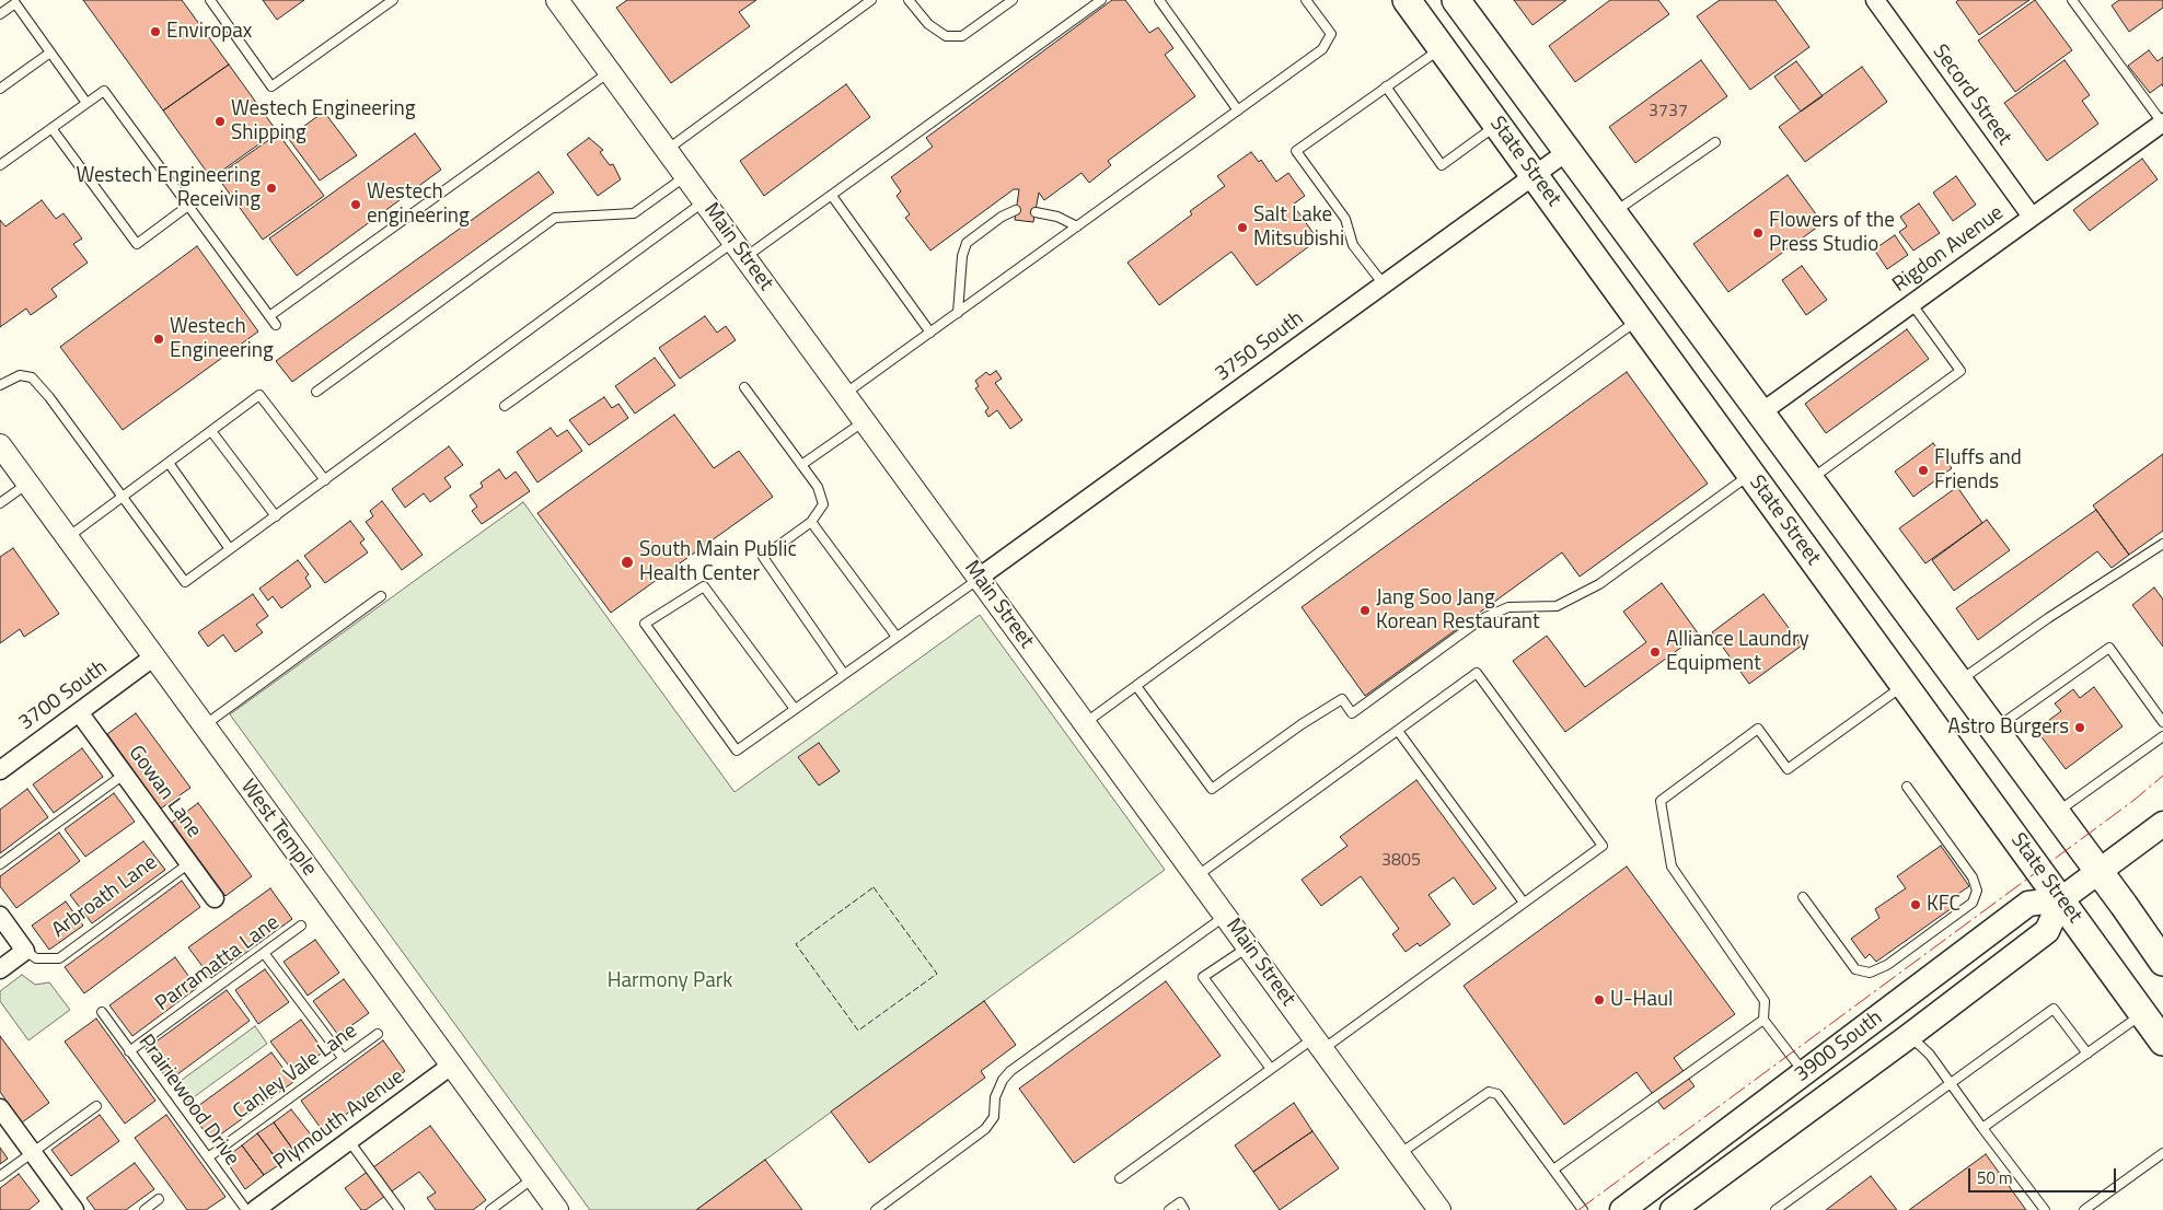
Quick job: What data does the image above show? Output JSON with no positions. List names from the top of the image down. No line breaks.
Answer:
{"streets":{"main road":["State Street","3900 South"],"street":["Secord Street","Main Street","Rigdon Avenue","3750 South","3700 South","Gowan Lane","West Temple","Plymouth Avenue"],"lane":["Arbroath Lane","Parramatta Lane","Canley Vale Lane","Prairiewood Drive"]},"crossings":[["Secord Street","Rigdon Avenue"],["State Street","Rigdon Avenue"],["State Street","3750 South"],["State Street","3900 South"],["Main Street","3750 South"],["3700 South","Gowan Lane"],["3700 South","West Temple"],["Gowan Lane","Arbroath Lane"],["West Temple","Plymouth Avenue"],["Parramatta Lane","Prairiewood Drive"],["Canley Vale Lane","Prairiewood Drive"]],"parks":["Harmony Park"],"places":["Enviropax","Westech Engineering Shipping","Westech Engineering Receiving","Westech engineering","Salt Lake Mitsubishi","Flowers of the Press Studio","Westech Engineering","Fluffs and Friends","South Main Public Health Center","Jang Soo Jang Korean Restaurant","Alliance Laundry Equipment","Astro Burgers","KFC","U-Haul"],"house_numbers":["3737","3805"],"scale_bar":"50 m"}
